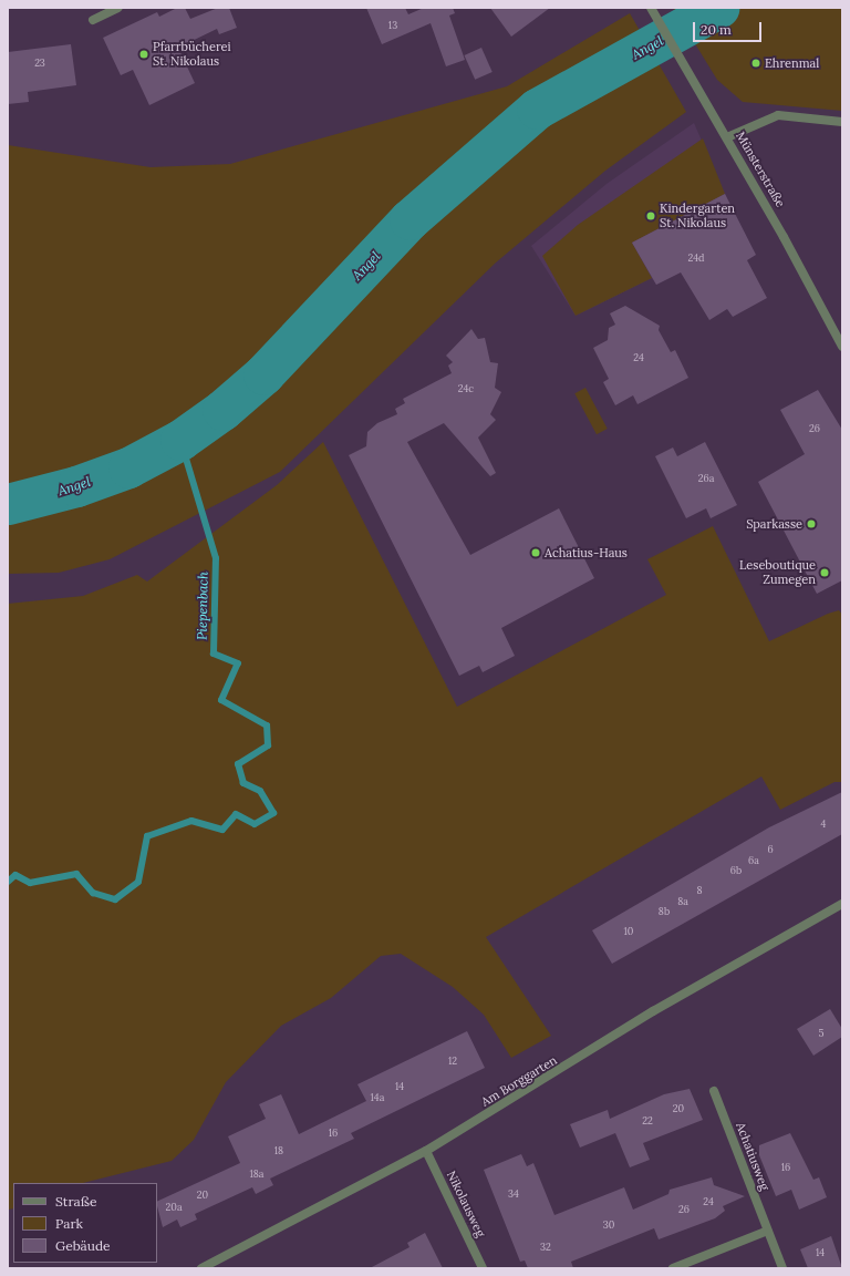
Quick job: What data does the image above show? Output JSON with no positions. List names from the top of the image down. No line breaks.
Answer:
{"streets":{"street":["Münsterstraße","Am Borggarten","Achatiusweg","Nikolausweg"]},"crossings":[["Am Borggarten","Nikolausweg"]],"water":["Angel","Piepenbach"],"places":["Pfarrbücherei St. Nikolaus","Ehrenmal","Kindergarten St. Nikolaus","Sparkasse","Achatius-Haus","Leseboutique Zumegen"],"house_numbers":["13","23","24d","24","24c","26","26a","4","6","6a","6b","8","8a","8b","10","5","12","14","14a","20","22","16","18","16","18a","34","20","24","20a","26","30","32","14"],"legend":["Straße","Park","Gebäude"],"scale_bar":"20 m"}
